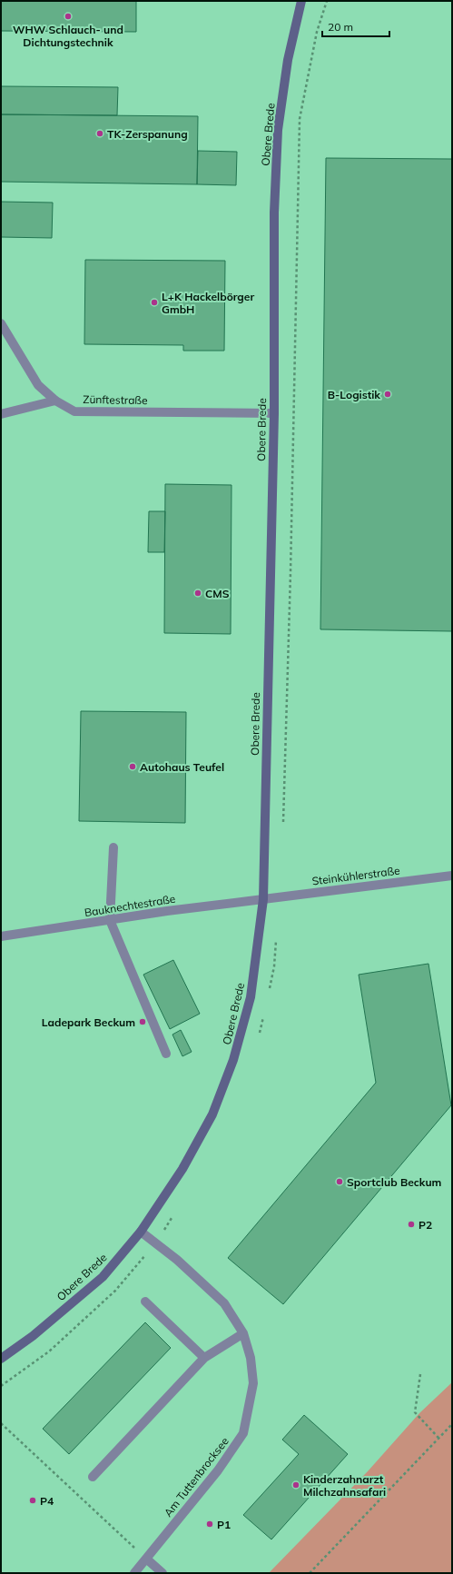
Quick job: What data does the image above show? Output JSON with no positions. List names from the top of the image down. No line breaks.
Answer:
{"streets":{"street":["Obere Brede","Zünftestraße","Steinkühlerstraße","Bauknechtestraße","Am Tuttenbrocksee"]},"crossings":[["Obere Brede","Zünftestraße"],["Obere Brede","Steinkühlerstraße"],["Obere Brede","Bauknechtestraße"],["Obere Brede","Am Tuttenbrocksee"],["Steinkühlerstraße","Bauknechtestraße"]],"places":["WHW Schlauch- und Dichtungstechnik","TK-Zerspanung","L+K Hackelbörger GmbH","B-Logistik","CMS","Autohaus Teufel","Ladepark Beckum","Sportclub Beckum","P2","Kinderzahnarzt Milchzahnsafari","P4","P1"],"scale_bar":"20 m"}
